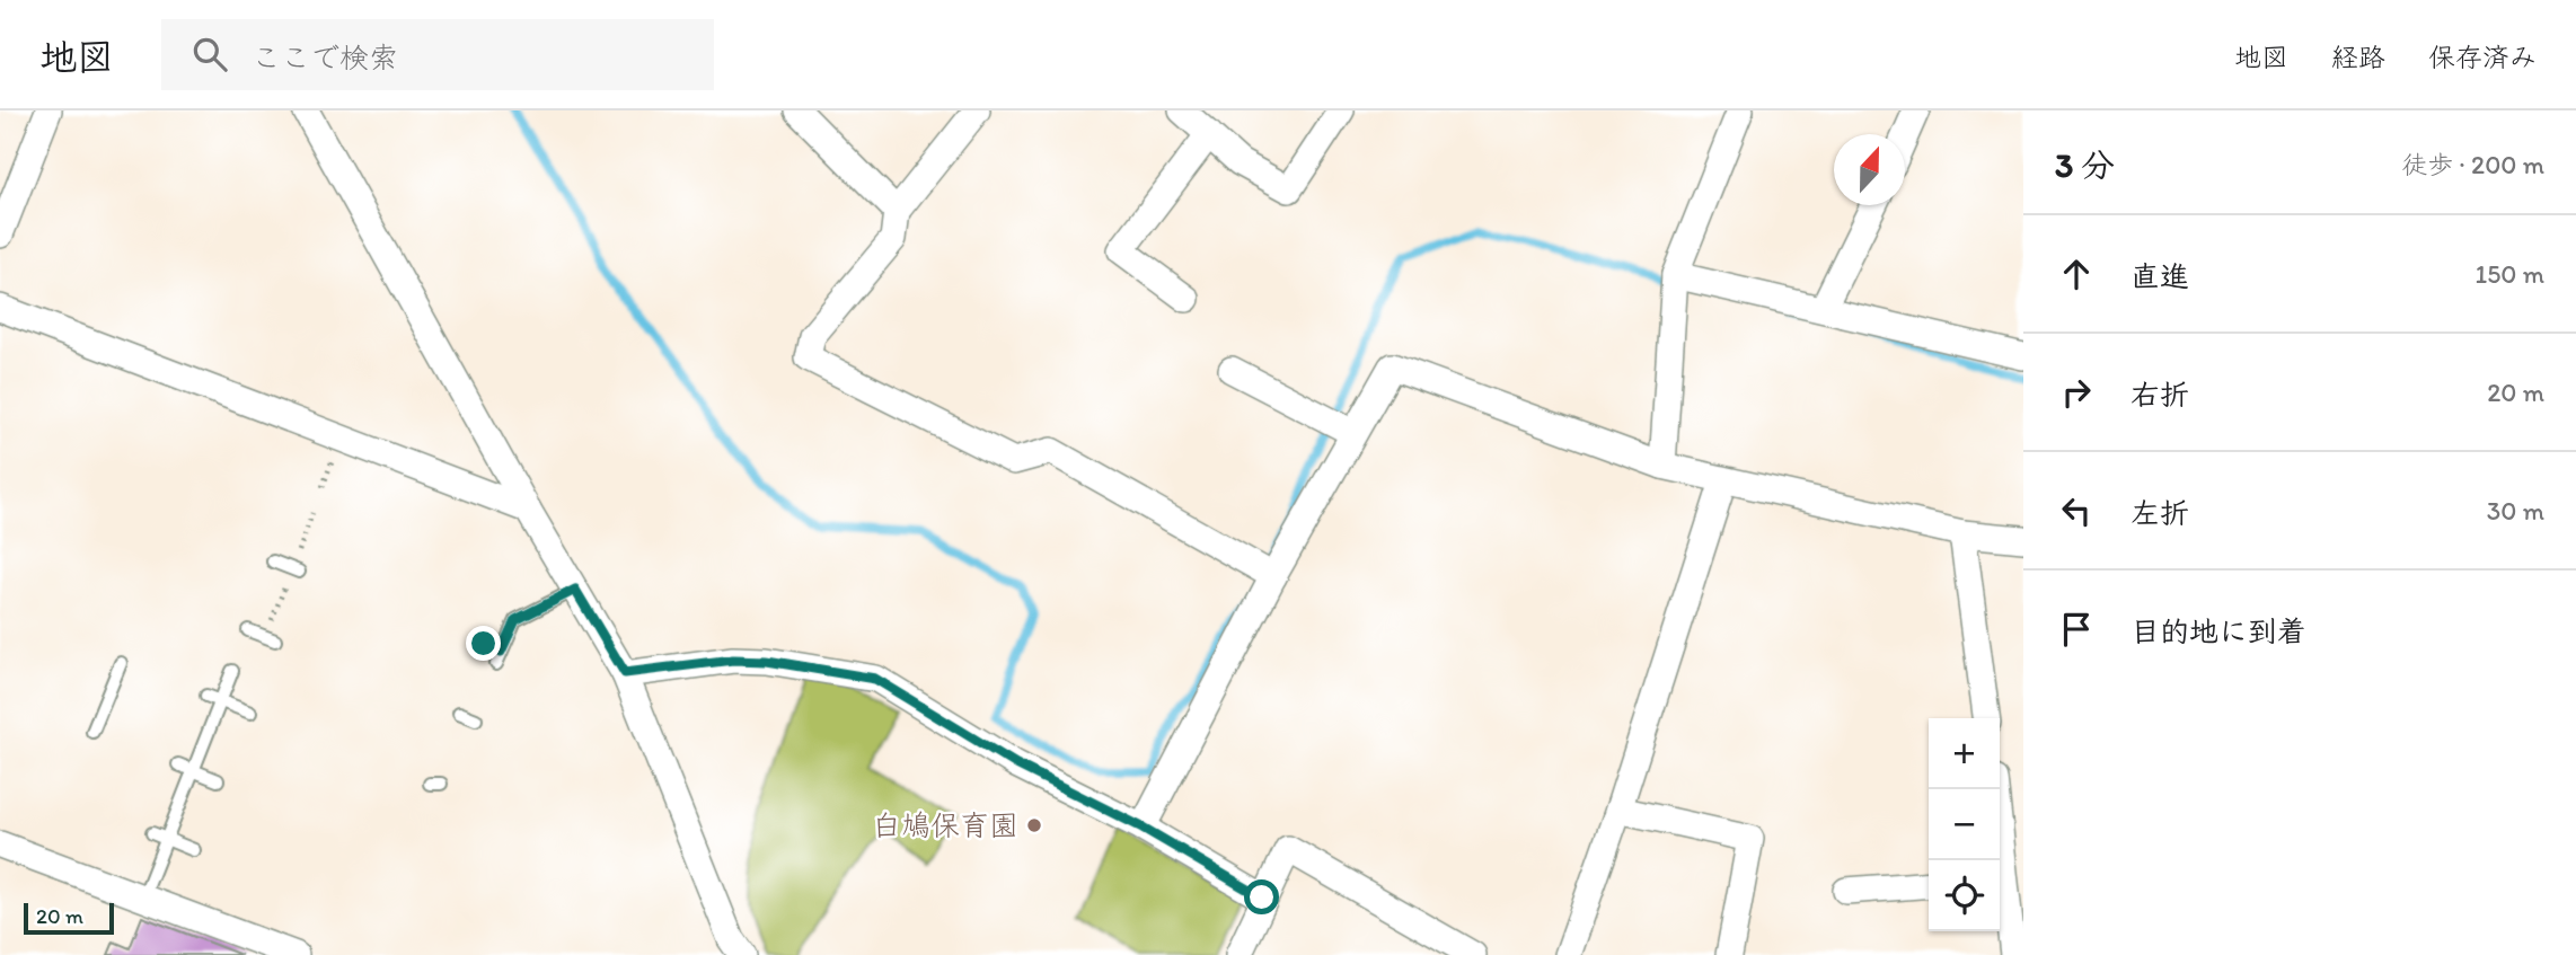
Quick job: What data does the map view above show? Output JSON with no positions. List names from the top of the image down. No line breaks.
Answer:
{"places":["白鳩保育園"],"scale_bar":"20 m","north":"top","page":{"header":"地図","search":"ここで検索","nav":["地図","経路","保存済み"],"heading":["3 分","徒歩 · 200 m"],"list":[["直進","150 m"],["右折","20 m"],["左折","30 m"],"目的地に到着"],"map_buttons":["+","−"],"scale":"20 m"}}
